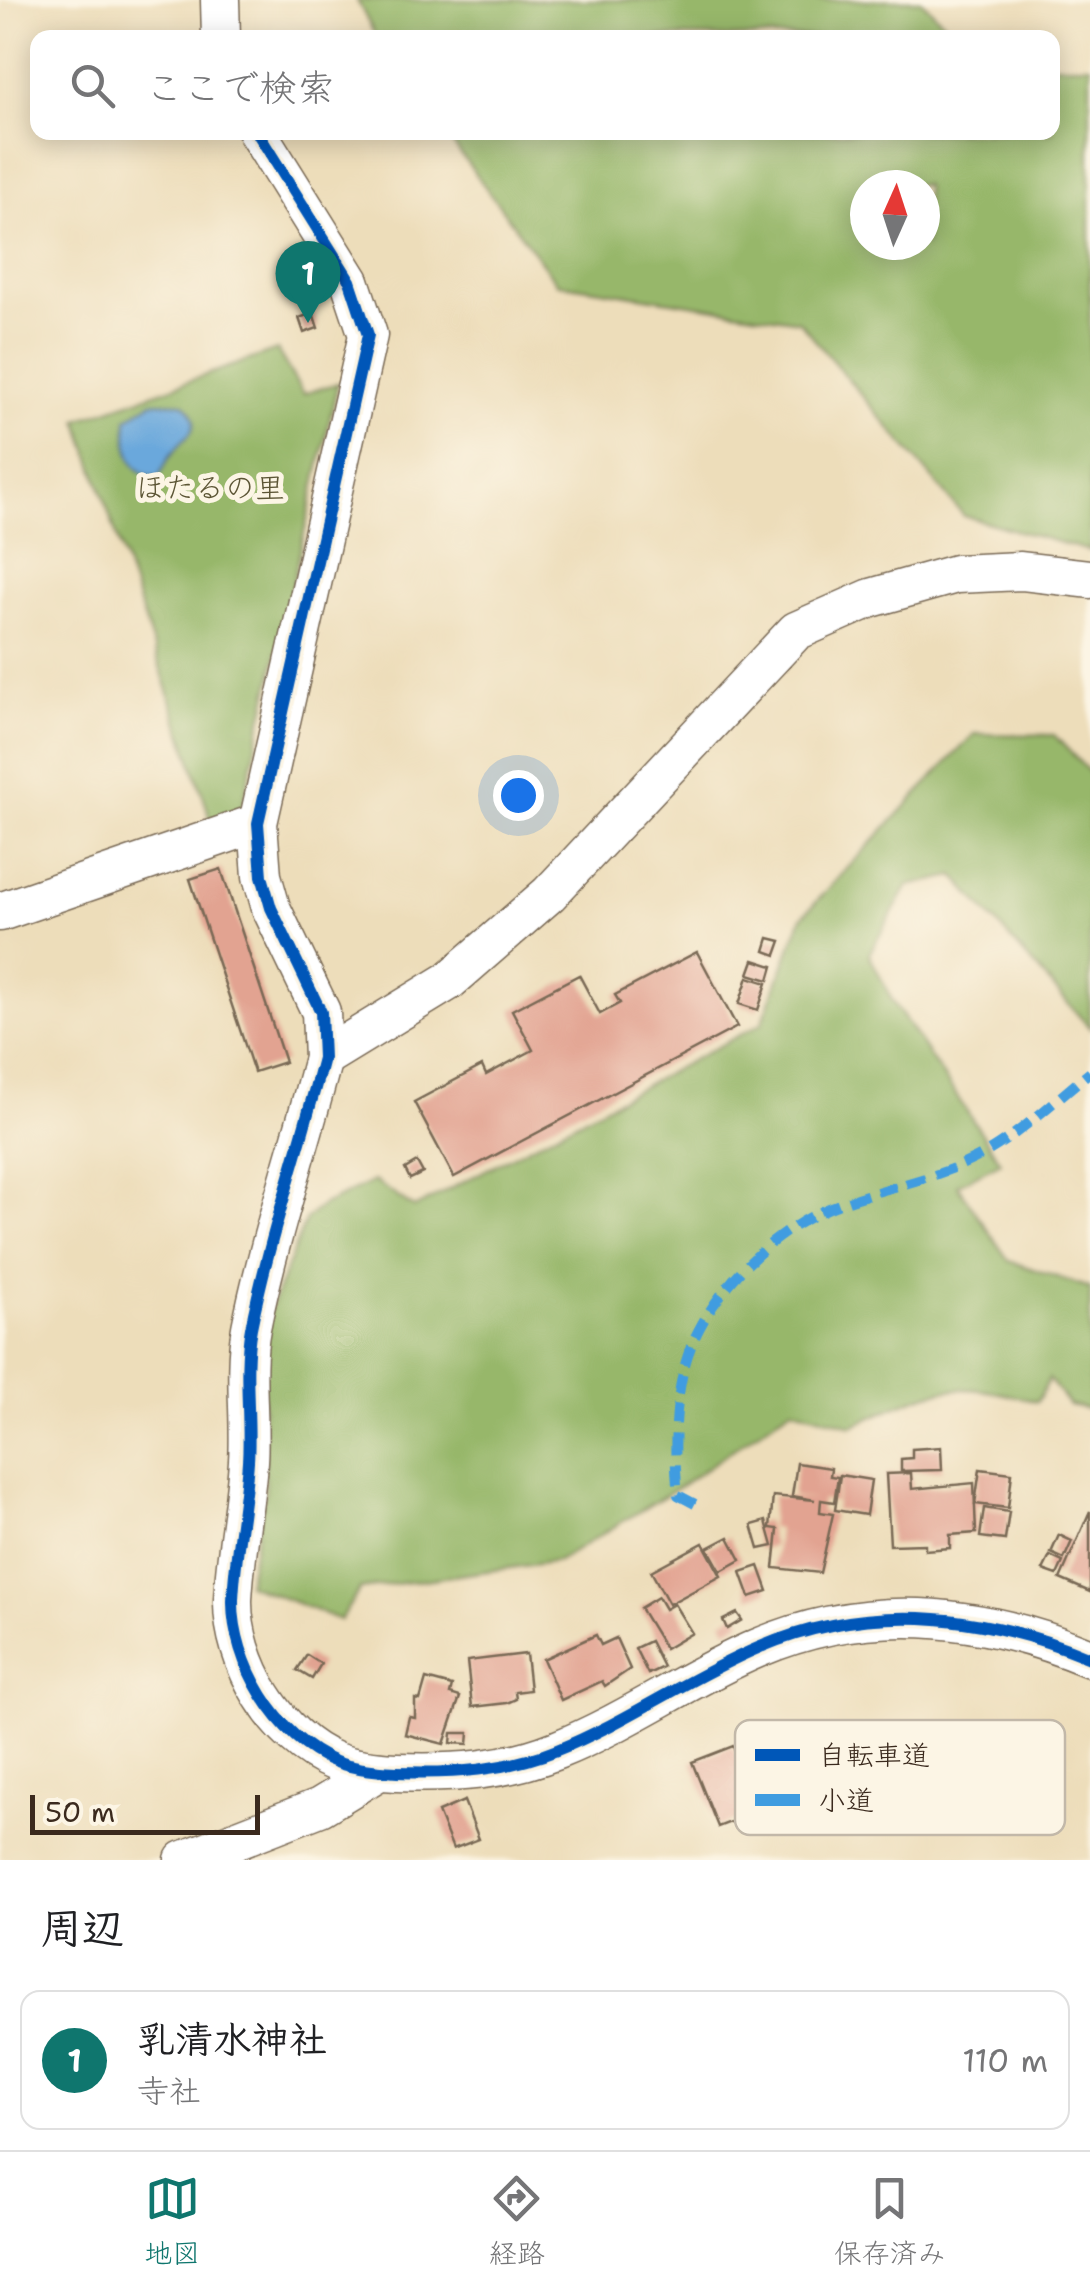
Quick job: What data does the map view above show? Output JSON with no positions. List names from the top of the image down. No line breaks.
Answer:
{"parks":["ほたるの里"],"legend":["自転車道","小道"],"scale_bar":"50 m","north":"top","page":{"search":"ここで検索","pins":"1","scale":"50 m","heading":"周辺","list":[{"mark":"1","name":"乳清水神社","note":"寺社","value":"110 m"}],"nav":["地図","経路","保存済み"]}}
